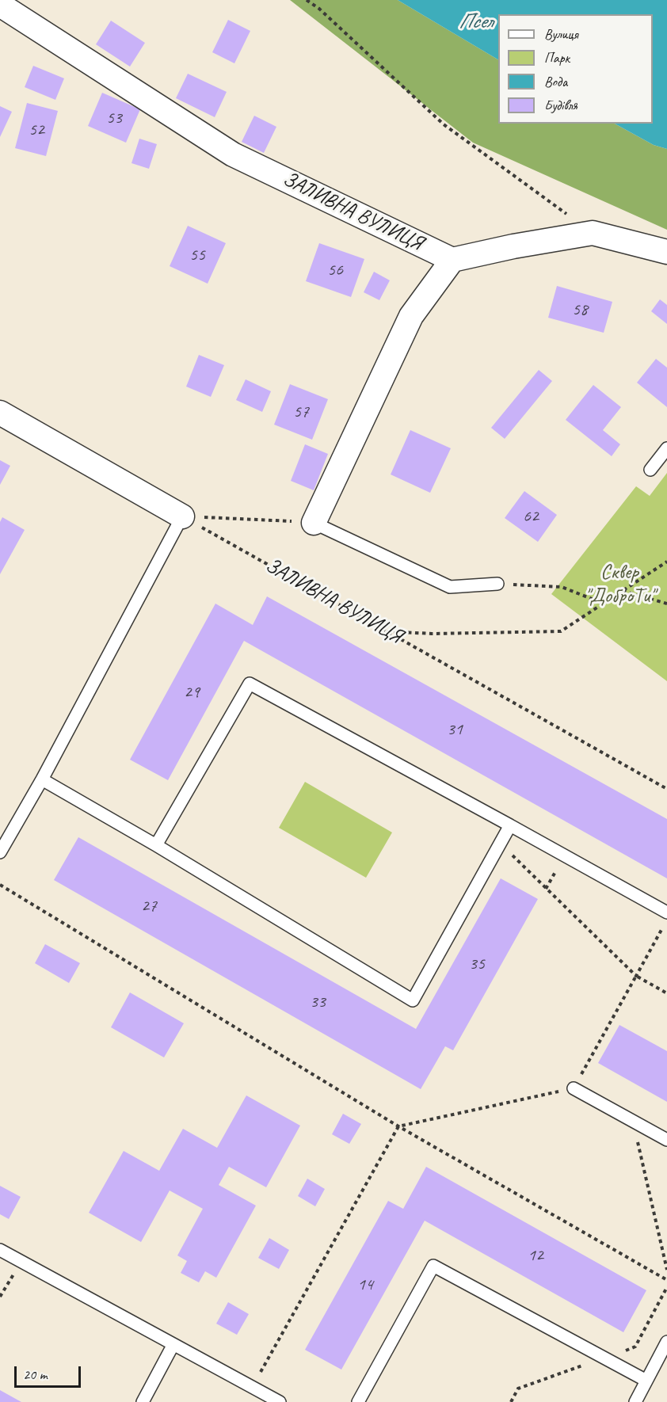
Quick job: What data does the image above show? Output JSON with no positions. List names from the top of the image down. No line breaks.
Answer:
{"streets":{"street":["ЗАЛИВНА ВУЛИЦЯ"]},"water":["Псел"],"parks":["Сквер \"ДоброТи\""],"house_numbers":["53","52","55","56","58","57","62","29","31","27","35","33","12","14"],"legend":["Вулиця","Парк","Вода","Будівля"],"scale_bar":"20 m"}
